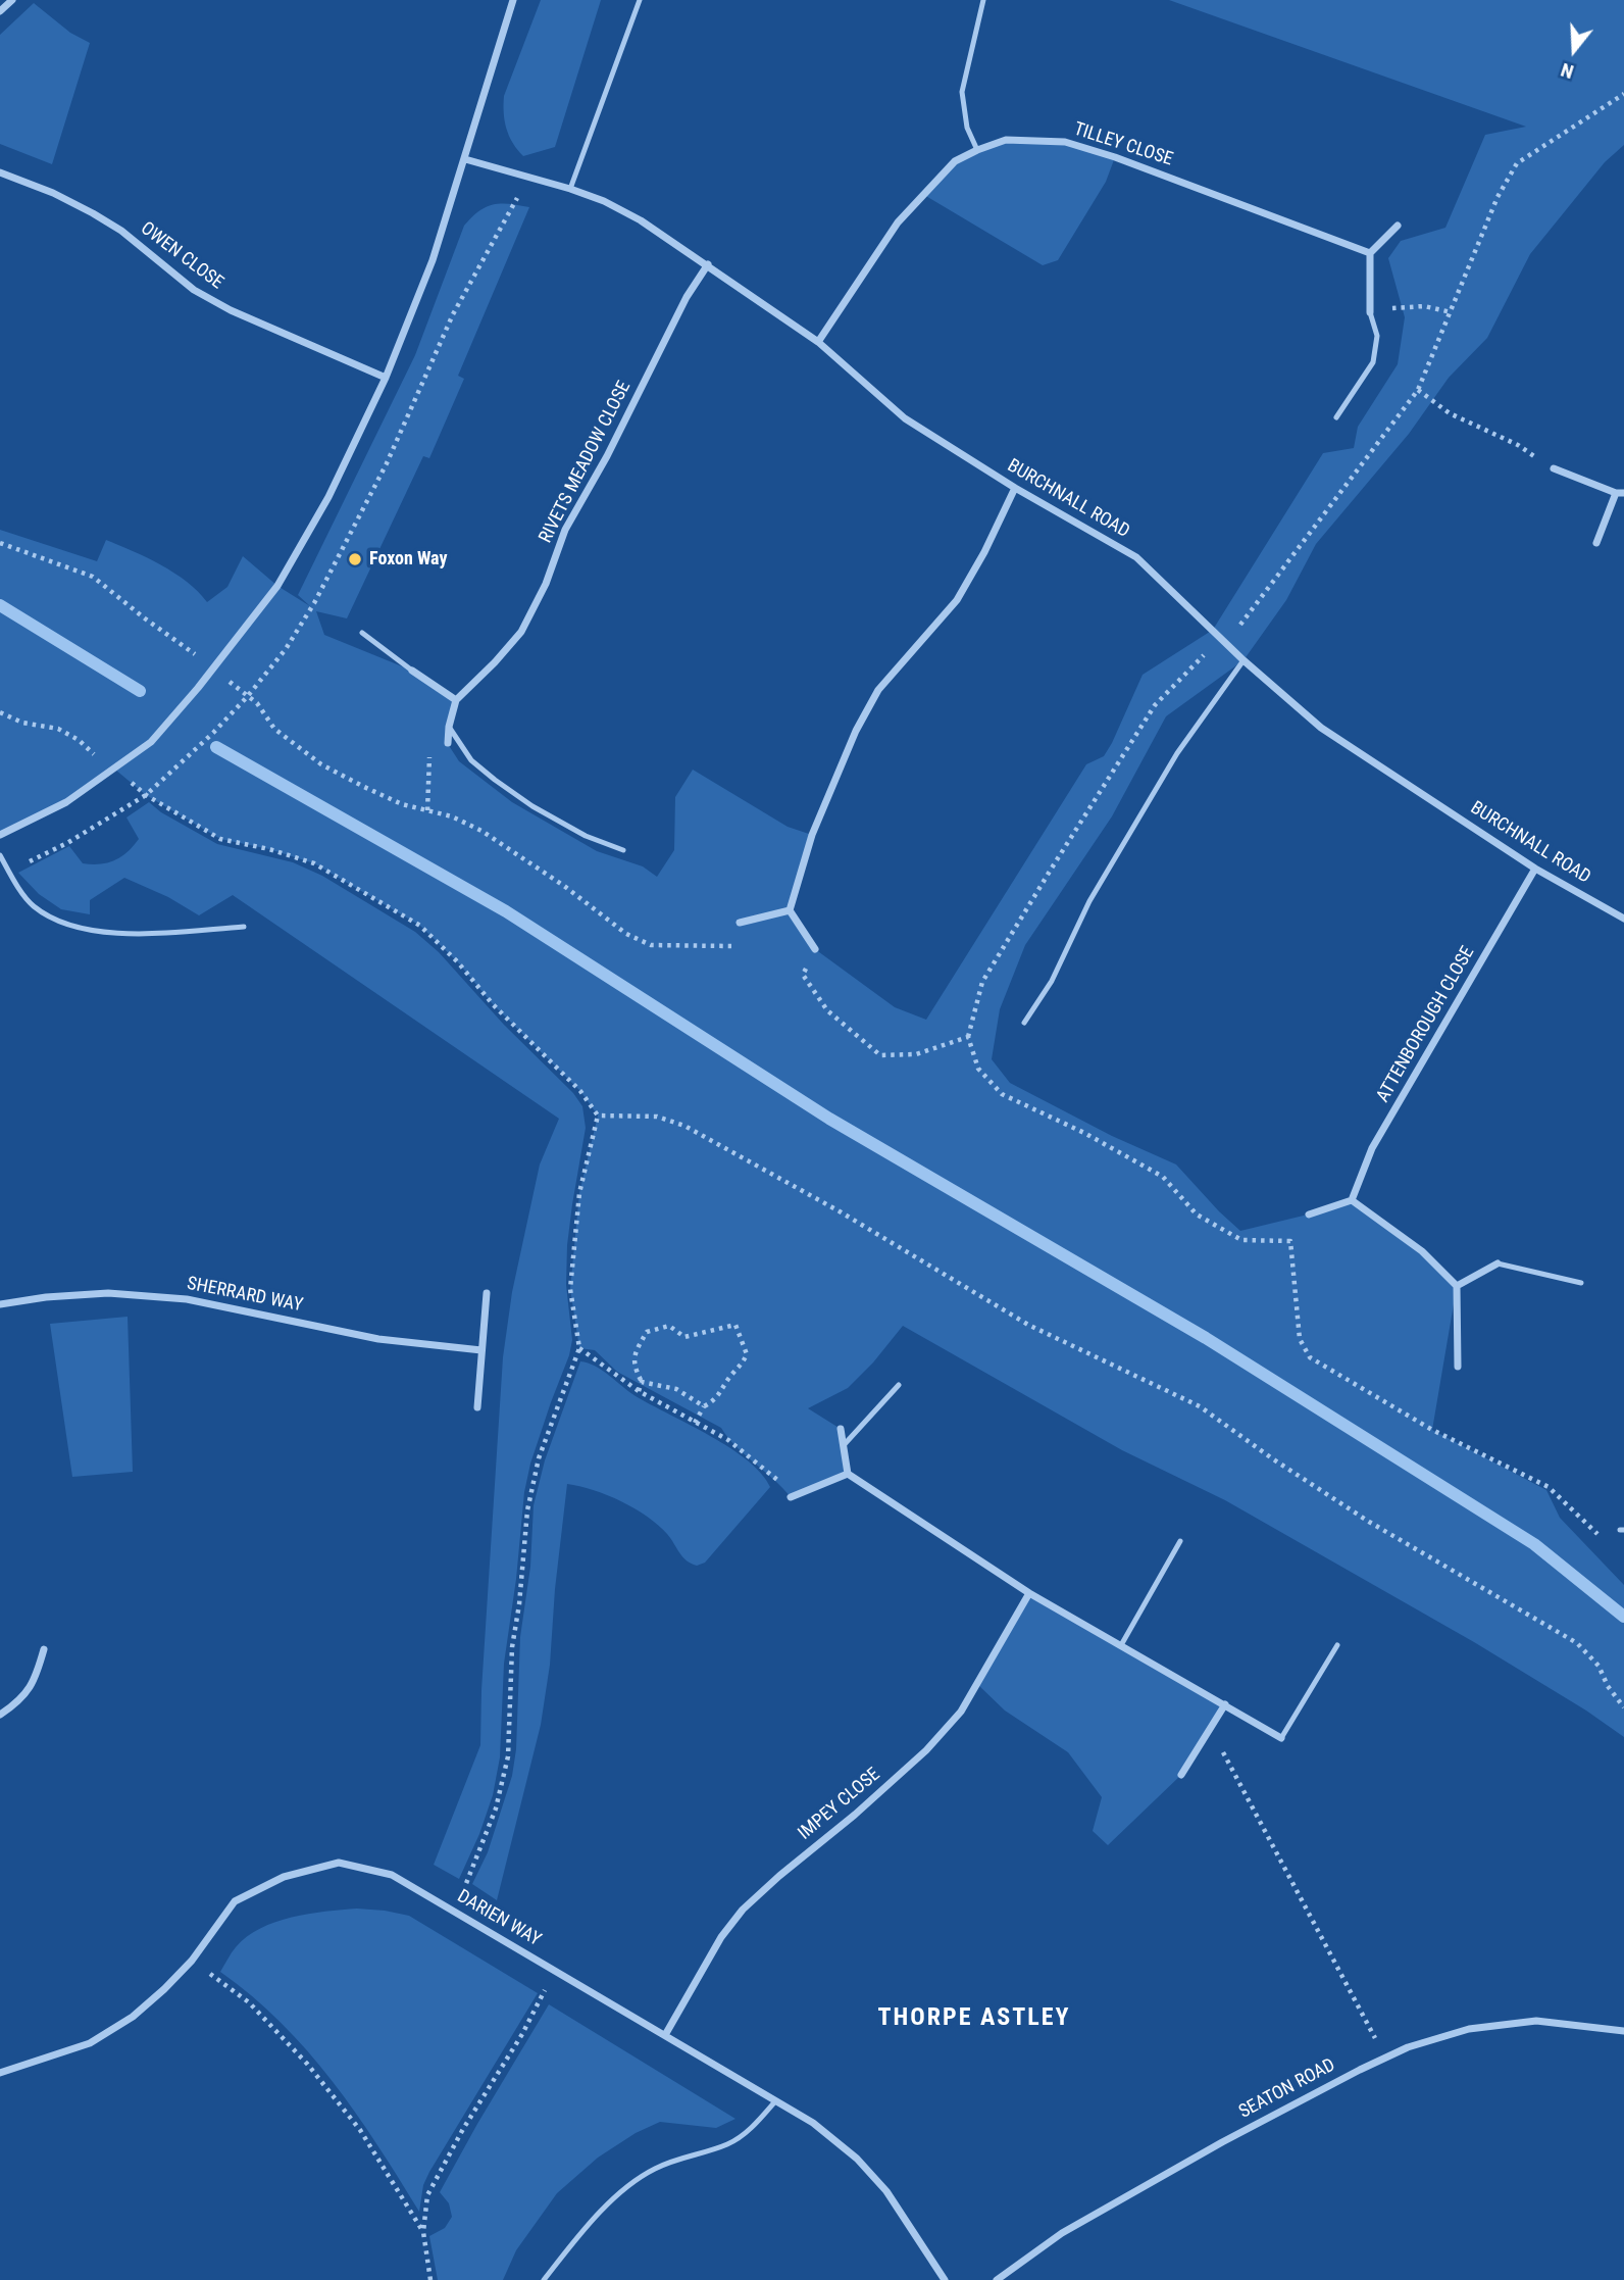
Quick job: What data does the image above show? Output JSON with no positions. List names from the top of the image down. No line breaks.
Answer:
{"streets":{"street":["TILLEY CLOSE","OWEN CLOSE","RIVETS MEADOW CLOSE","BURCHNALL ROAD","ATTENBOROUGH CLOSE","SHERRARD WAY","IMPEY CLOSE","DARIEN WAY","SEATON ROAD"]},"crossings":[["TILLEY CLOSE","BURCHNALL ROAD"],["RIVETS MEADOW CLOSE","BURCHNALL ROAD"],["BURCHNALL ROAD","ATTENBOROUGH CLOSE"],["IMPEY CLOSE","DARIEN WAY"]],"districts":["THORPE ASTLEY"],"places":["Foxon Way"],"north":"bottom"}
